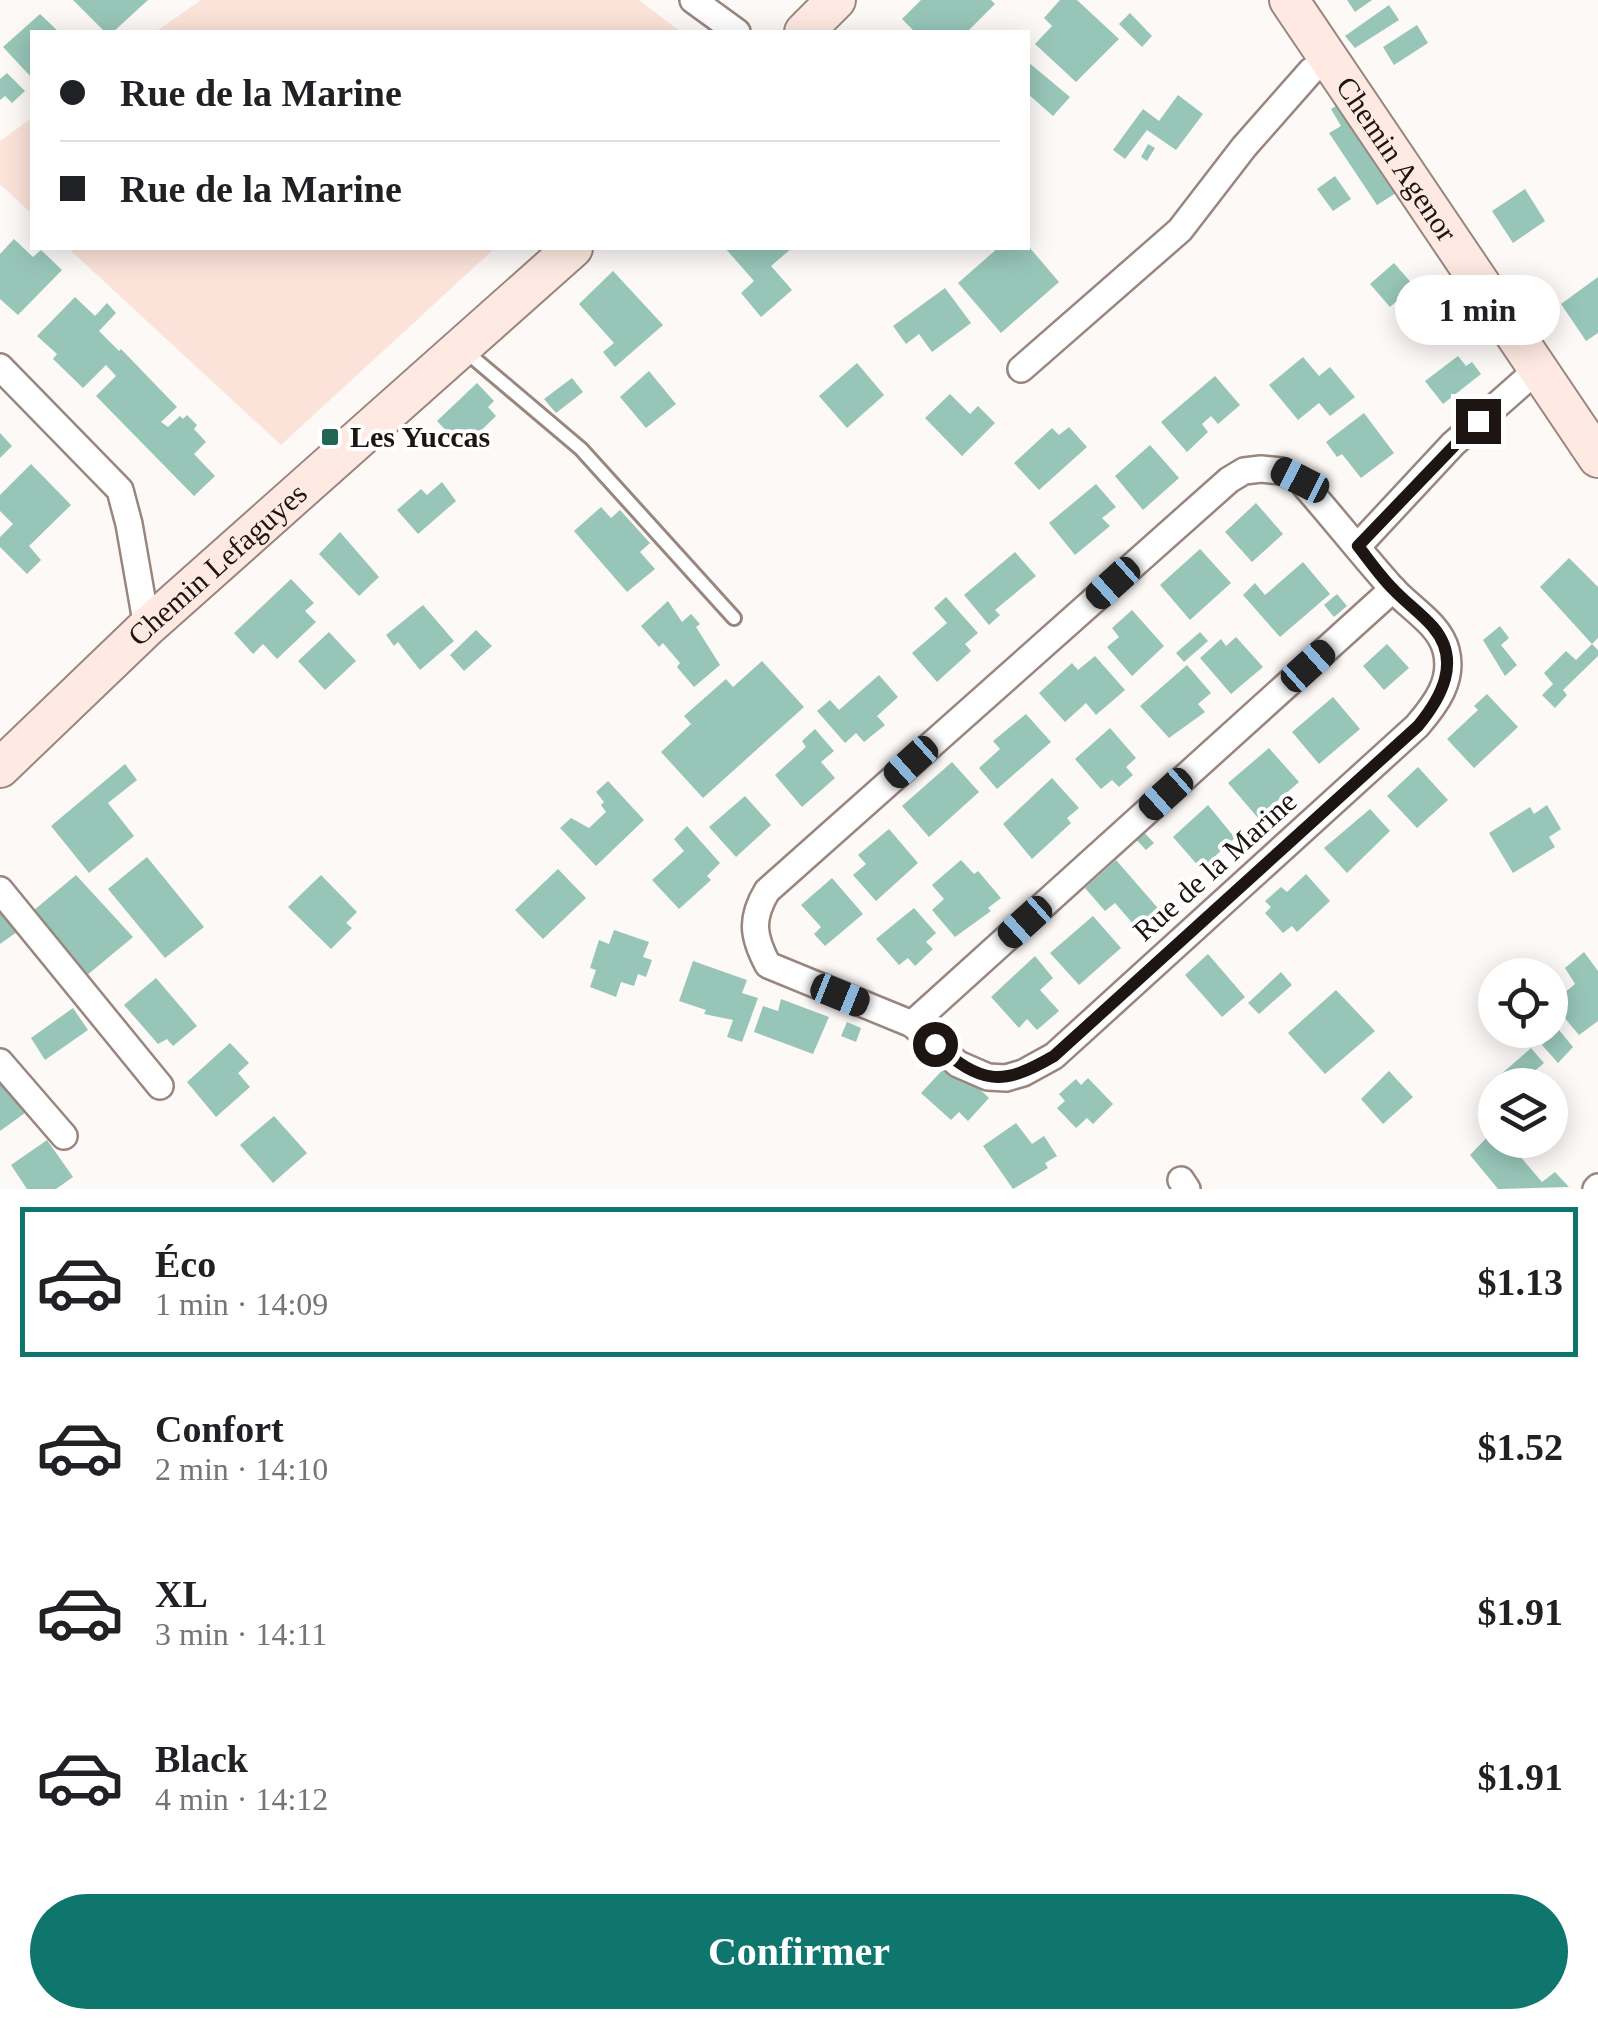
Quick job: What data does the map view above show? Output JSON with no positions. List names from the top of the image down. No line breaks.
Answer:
{"streets":{"main road":["Chemin Agenor","Chemin Lefaguyes"],"street":["Rue de la Marine"]},"places":{"transit":["Les Yuccas"]},"page":{"banner":["Rue de la Marine","Rue de la Marine"],"bubble":"1 min","list":[{"name":"Éco","note":"1 min · 14:09","value":"$1.13"},{"name":"Confort","note":"2 min · 14:10","value":"$1.52"},{"name":"XL","note":"3 min · 14:11","value":"$1.91"},{"name":"Black","note":"4 min · 14:12","value":"$1.91"}],"buttons":"Confirmer"}}
